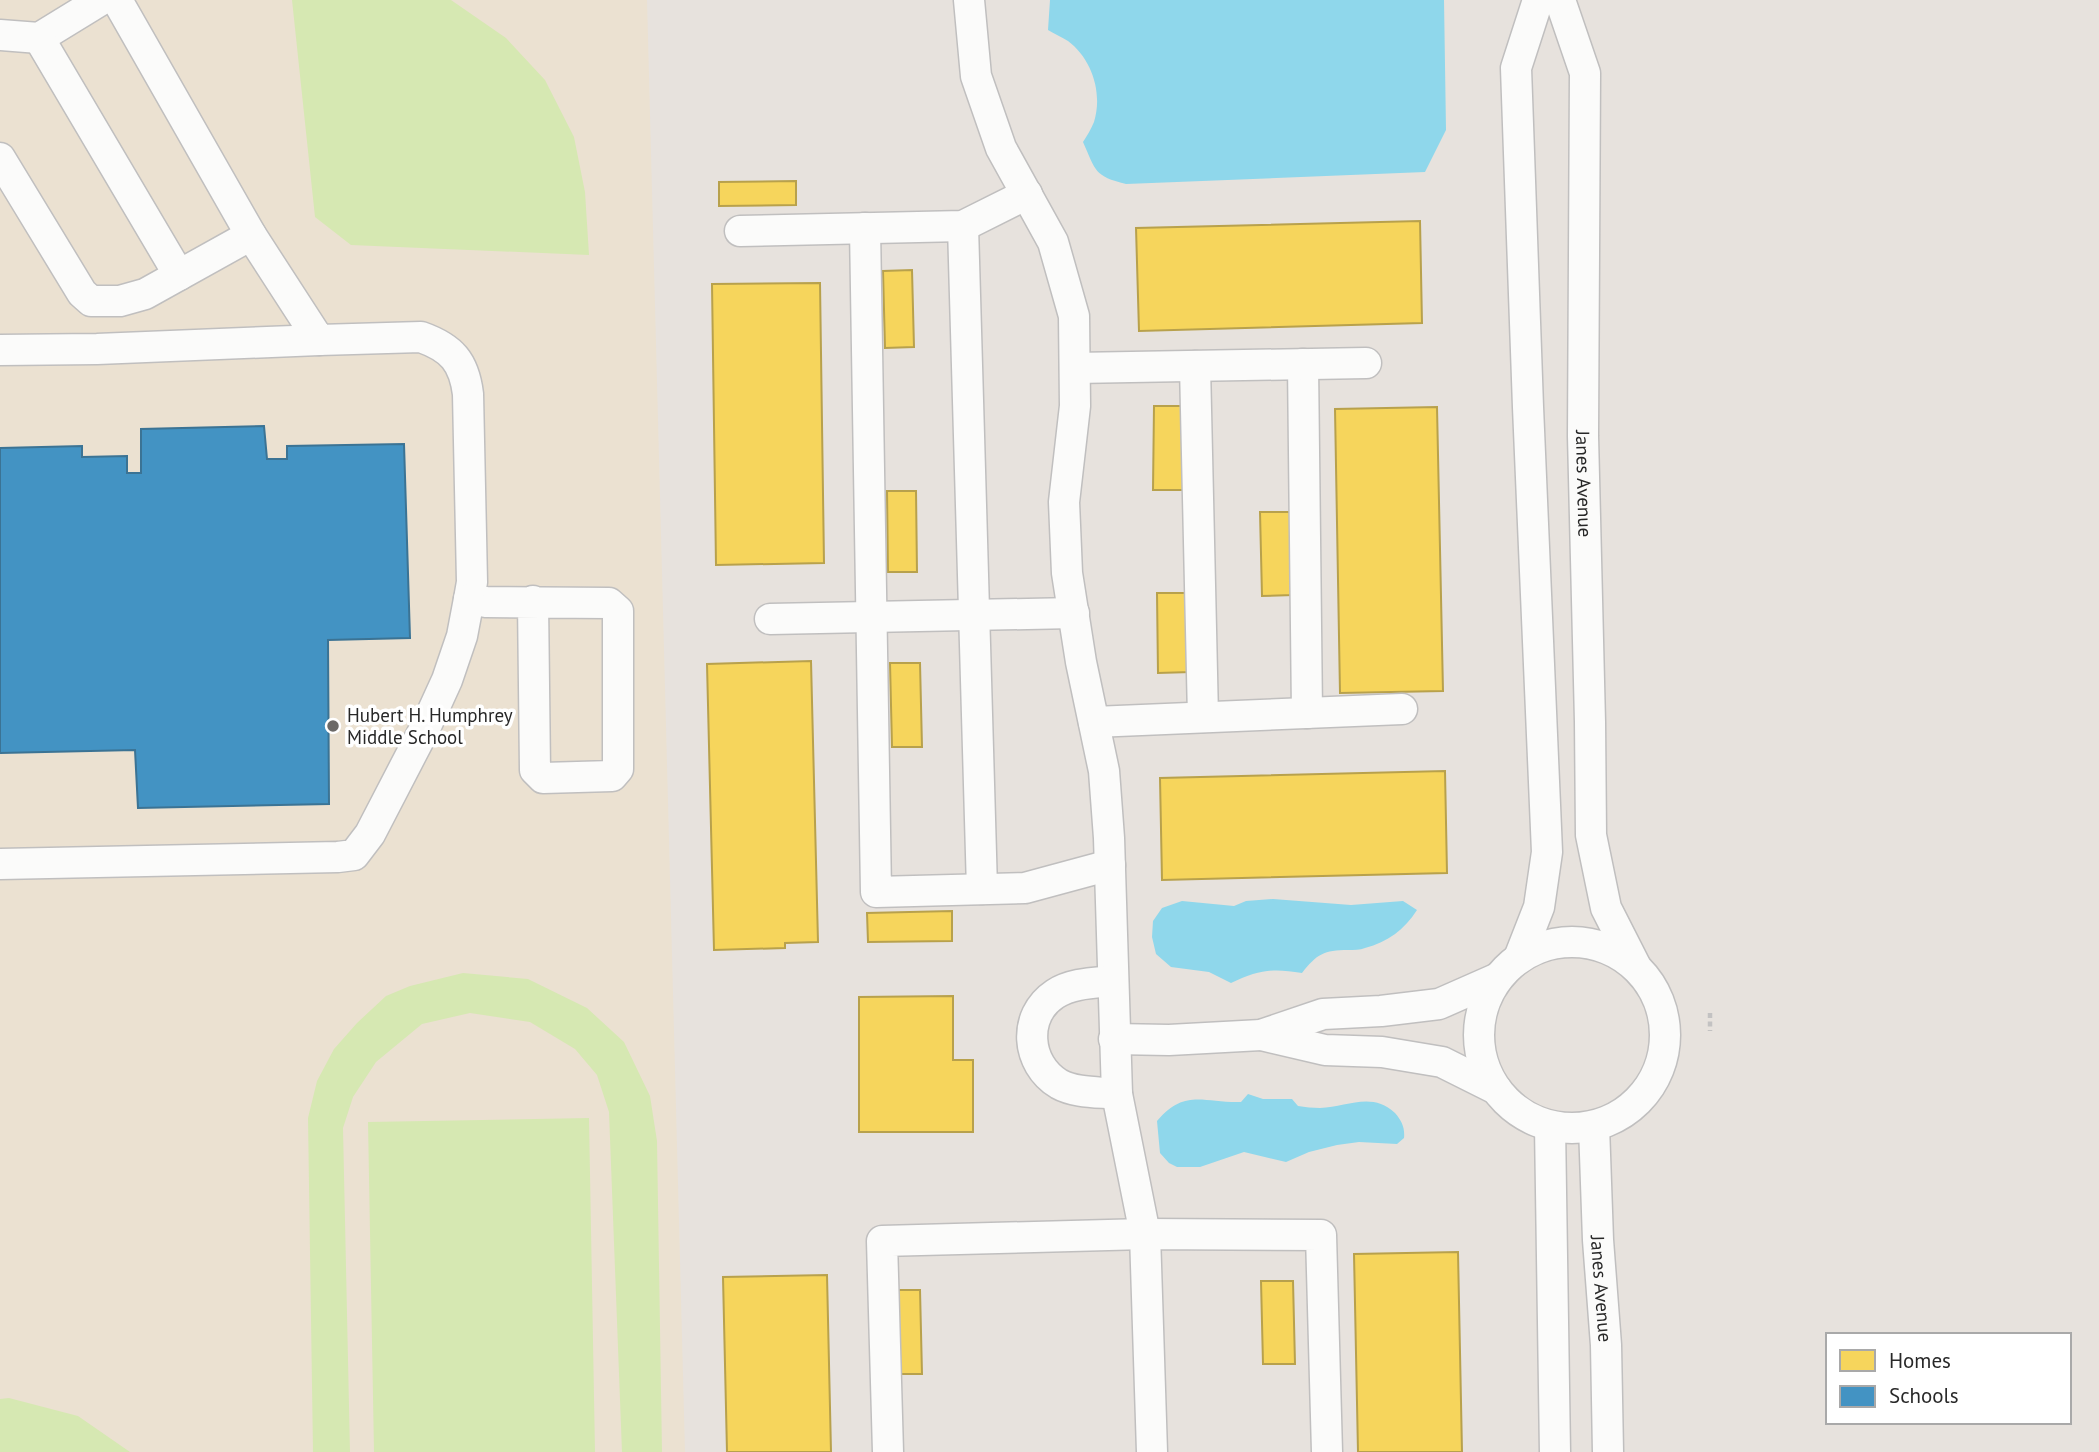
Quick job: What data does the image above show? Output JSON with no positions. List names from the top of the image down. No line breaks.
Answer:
{"streets":{"street":["Janes Avenue"]},"places":["Hubert H. Humphrey Middle School"],"legend":["Homes","Schools"]}
